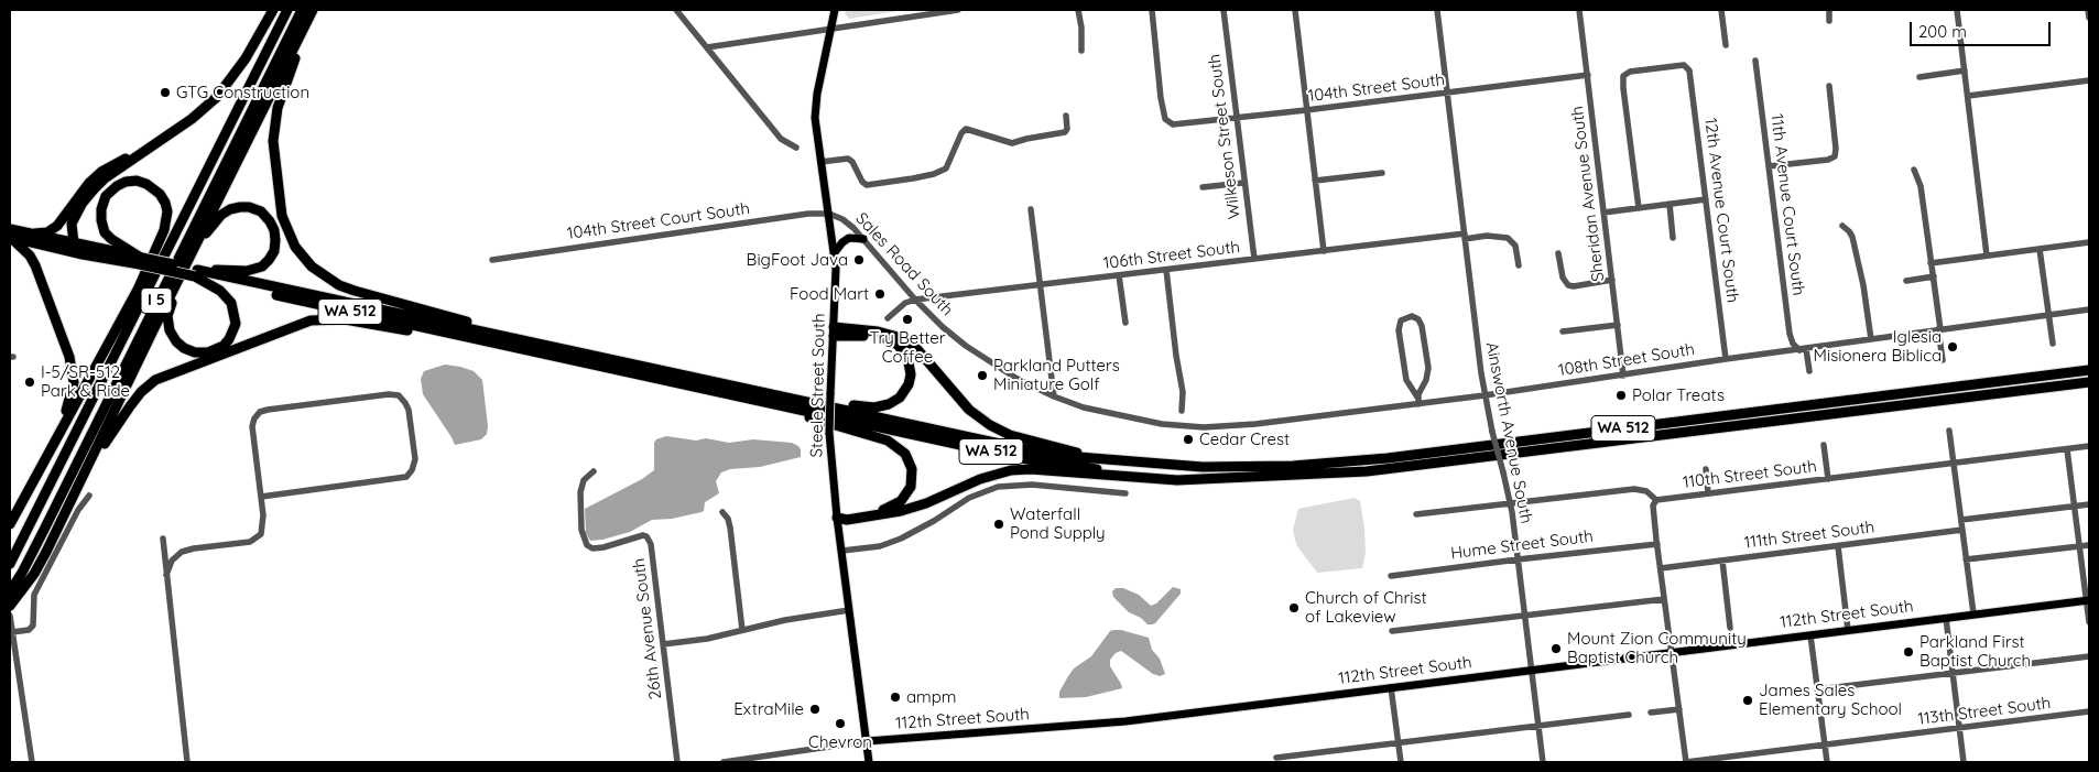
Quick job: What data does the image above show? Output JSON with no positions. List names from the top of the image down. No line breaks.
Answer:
{"streets":{"highway":["I 5","WA 512"],"main road":["Steele Street South","112th Street South"],"street":["104th Street South","Wilkeson Street South","Sheridan Avenue South","11th Avenue Court South","12th Avenue Court South","104th Street Court South","106th Street South","Sales Road South","108th Street South","Ainsworth Avenue South","110th Street South","111th Street South","Hume Street South","26th Avenue South","113th Street South"]},"crossings":[["104th Street South","Wilkeson Street South"],["104th Street South","Sheridan Avenue South"],["104th Street South","Ainsworth Avenue South"],["Wilkeson Street South","106th Street South"],["Sheridan Avenue South","108th Street South"],["11th Avenue Court South","108th Street South"],["12th Avenue Court South","108th Street South"],["104th Street Court South","Sales Road South"],["104th Street Court South","Steele Street South"],["106th Street South","Sales Road South"],["106th Street South","Ainsworth Avenue South"],["Sales Road South","108th Street South"],["Sales Road South","Steele Street South"],["108th Street South","Ainsworth Avenue South"],["Steele Street South","112th Street South"],["Ainsworth Avenue South","Hume Street South"],["Ainsworth Avenue South","112th Street South"]],"places":["GTG Construction","BigFoot Java","Food Mart","Try Better Coffee","Iglesia Misionera Biblica","Parkland Putters Miniature Golf","I-5/SR-512 Park & Ride","Polar Treats","Cedar Crest","Waterfall Pond Supply","Church of Christ of Lakeview","Mount Zion Community Baptist Church","Parkland First Baptist Church","ampm","James Sales Elementary School","ExtraMile","Chevron"],"scale_bar":"200 m"}
